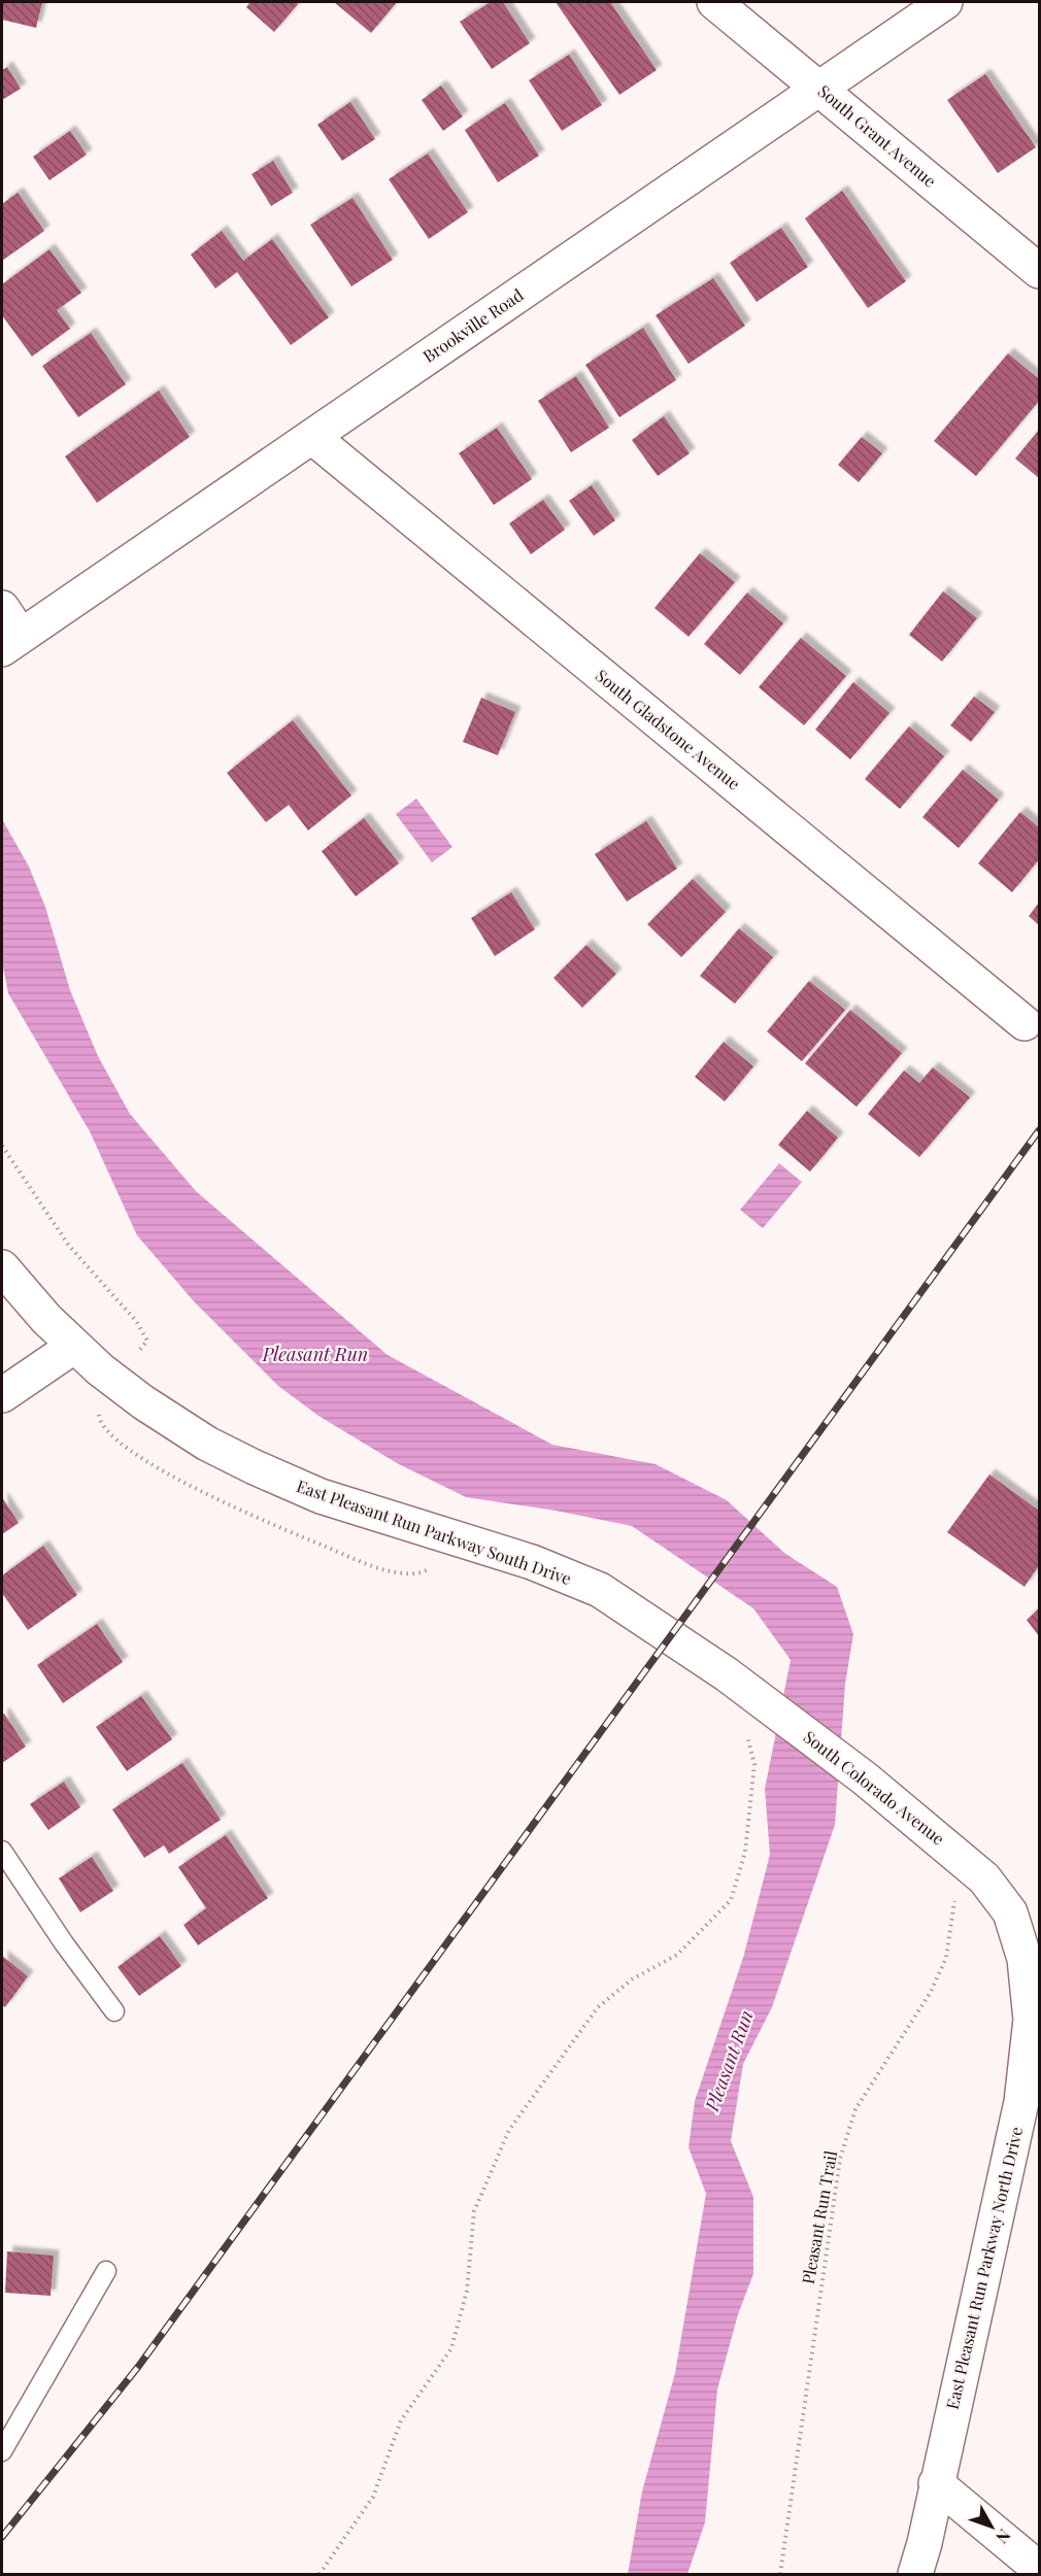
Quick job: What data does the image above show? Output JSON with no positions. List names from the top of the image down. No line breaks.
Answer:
{"streets":{"street":["South Grant Avenue","Brookville Road","South Gladstone Avenue","East Pleasant Run Parkway South Drive","South Colorado Avenue","East Pleasant Run Parkway North Drive"],"path":["Pleasant Run Trail"]},"crossings":[["South Grant Avenue","Brookville Road"],["Brookville Road","South Gladstone Avenue"],["East Pleasant Run Parkway South Drive","South Colorado Avenue"],["South Colorado Avenue","East Pleasant Run Parkway North Drive"]],"water":["Pleasant Run"],"north":"bottom right"}
